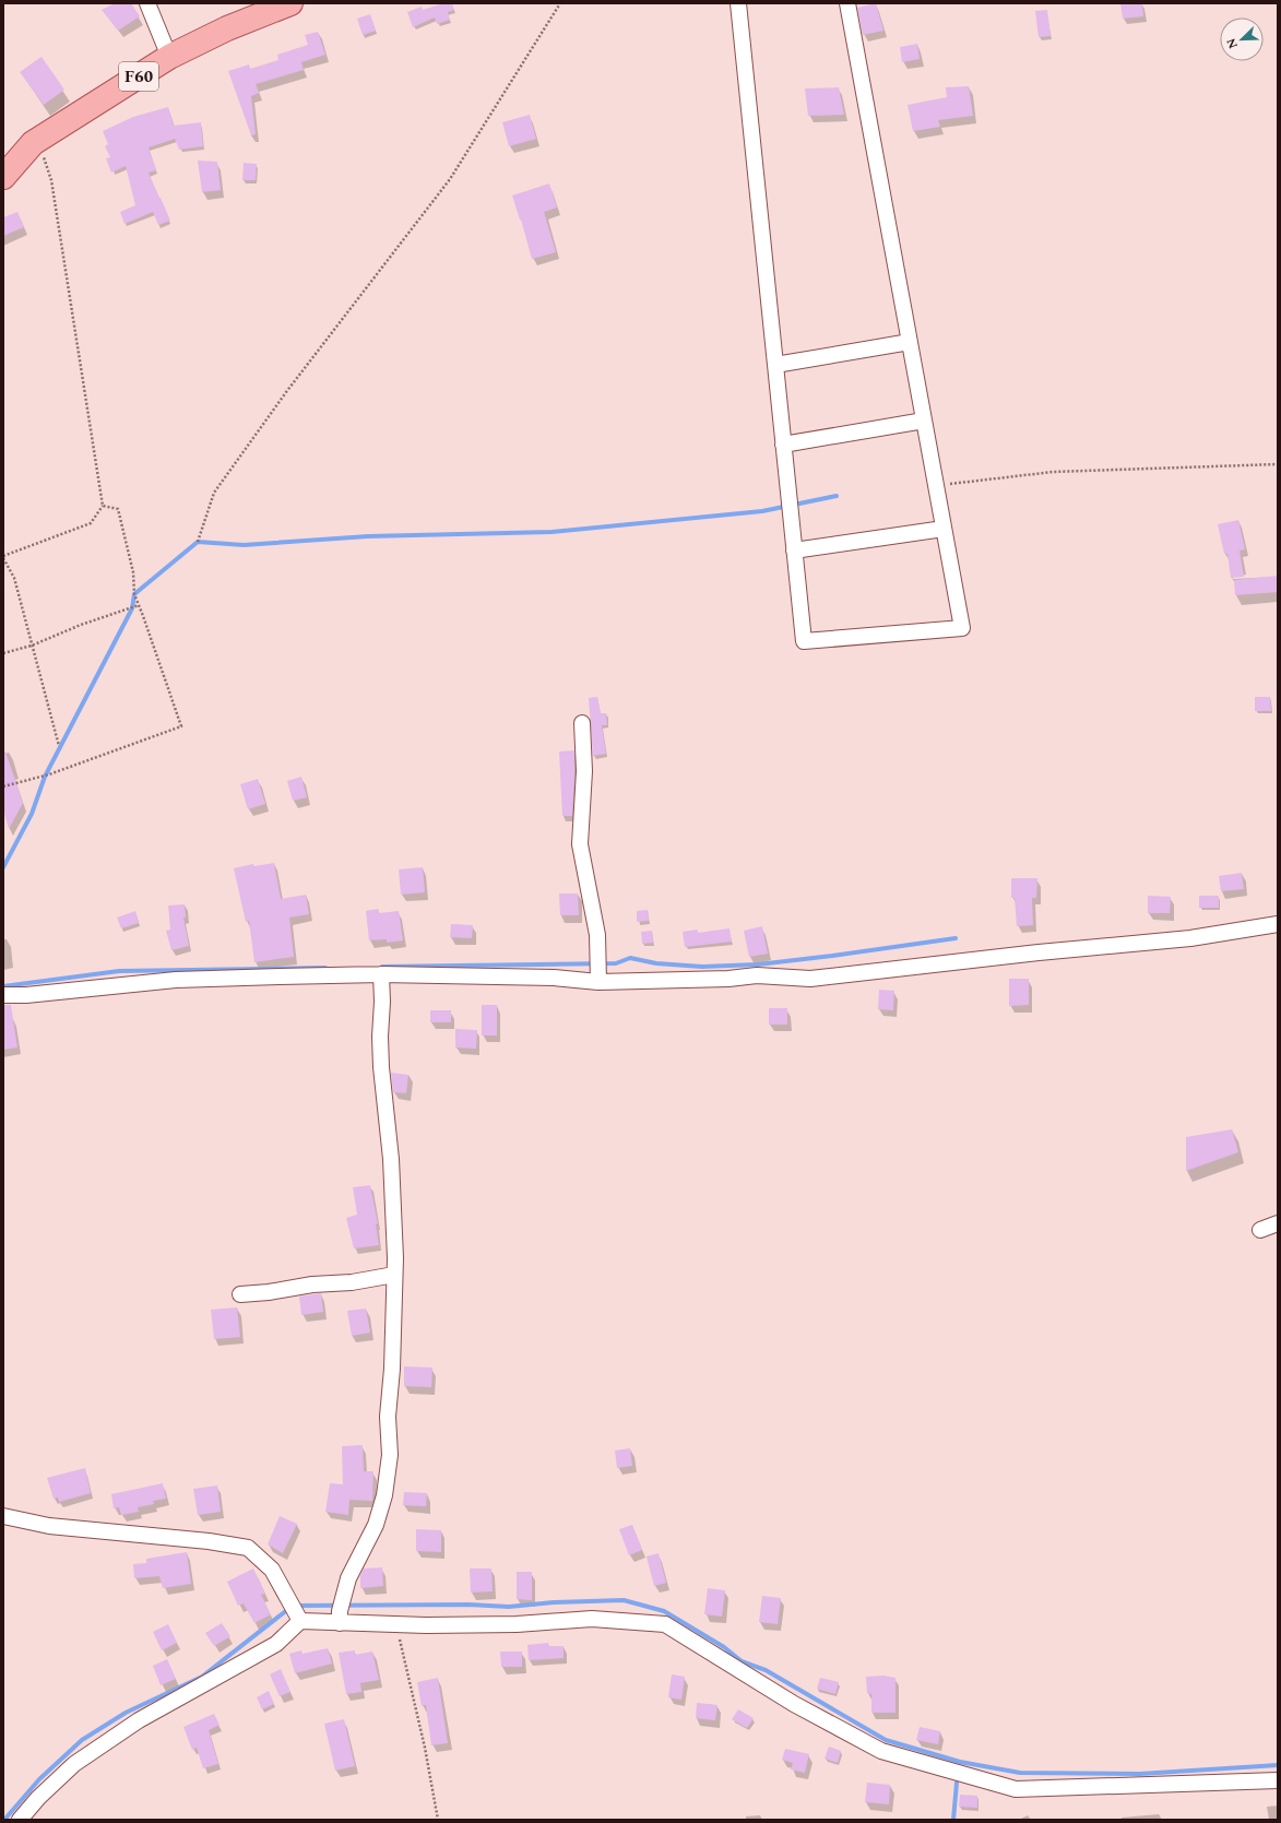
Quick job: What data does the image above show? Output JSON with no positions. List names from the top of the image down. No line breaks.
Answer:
{"streets":{"main road":["F60"]},"north":"bottom left"}
